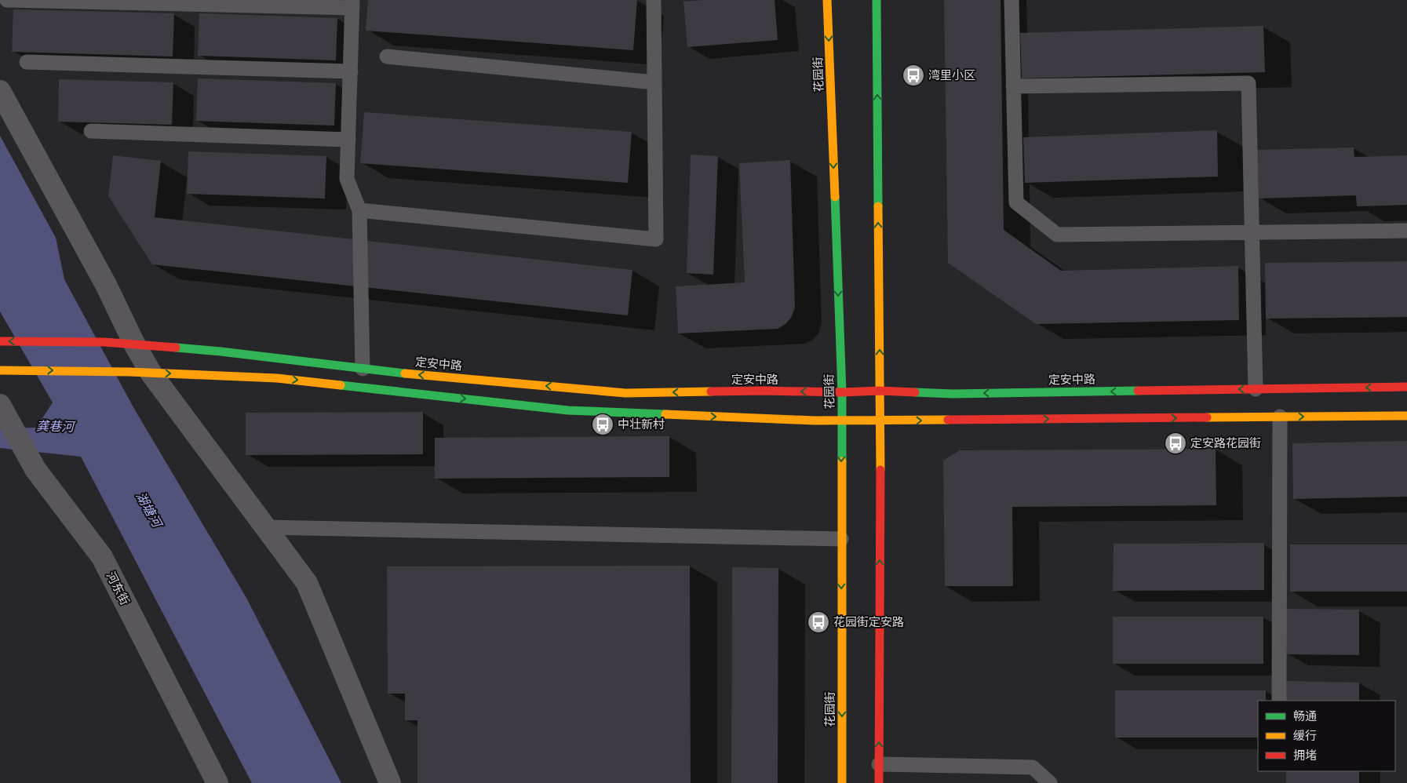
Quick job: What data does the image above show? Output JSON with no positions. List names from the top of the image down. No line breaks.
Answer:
{"streets":{"main road":["花园街","定安中路"],"street":["河东街"]},"crossings":[["花园街","定安中路"]],"water":["龚巷河","湖塘河"],"places":{"bus stop":["湾里小区","中壮新村","定安路花园街","花园街定安路"]},"legend":["畅通","缓行","拥堵"]}
